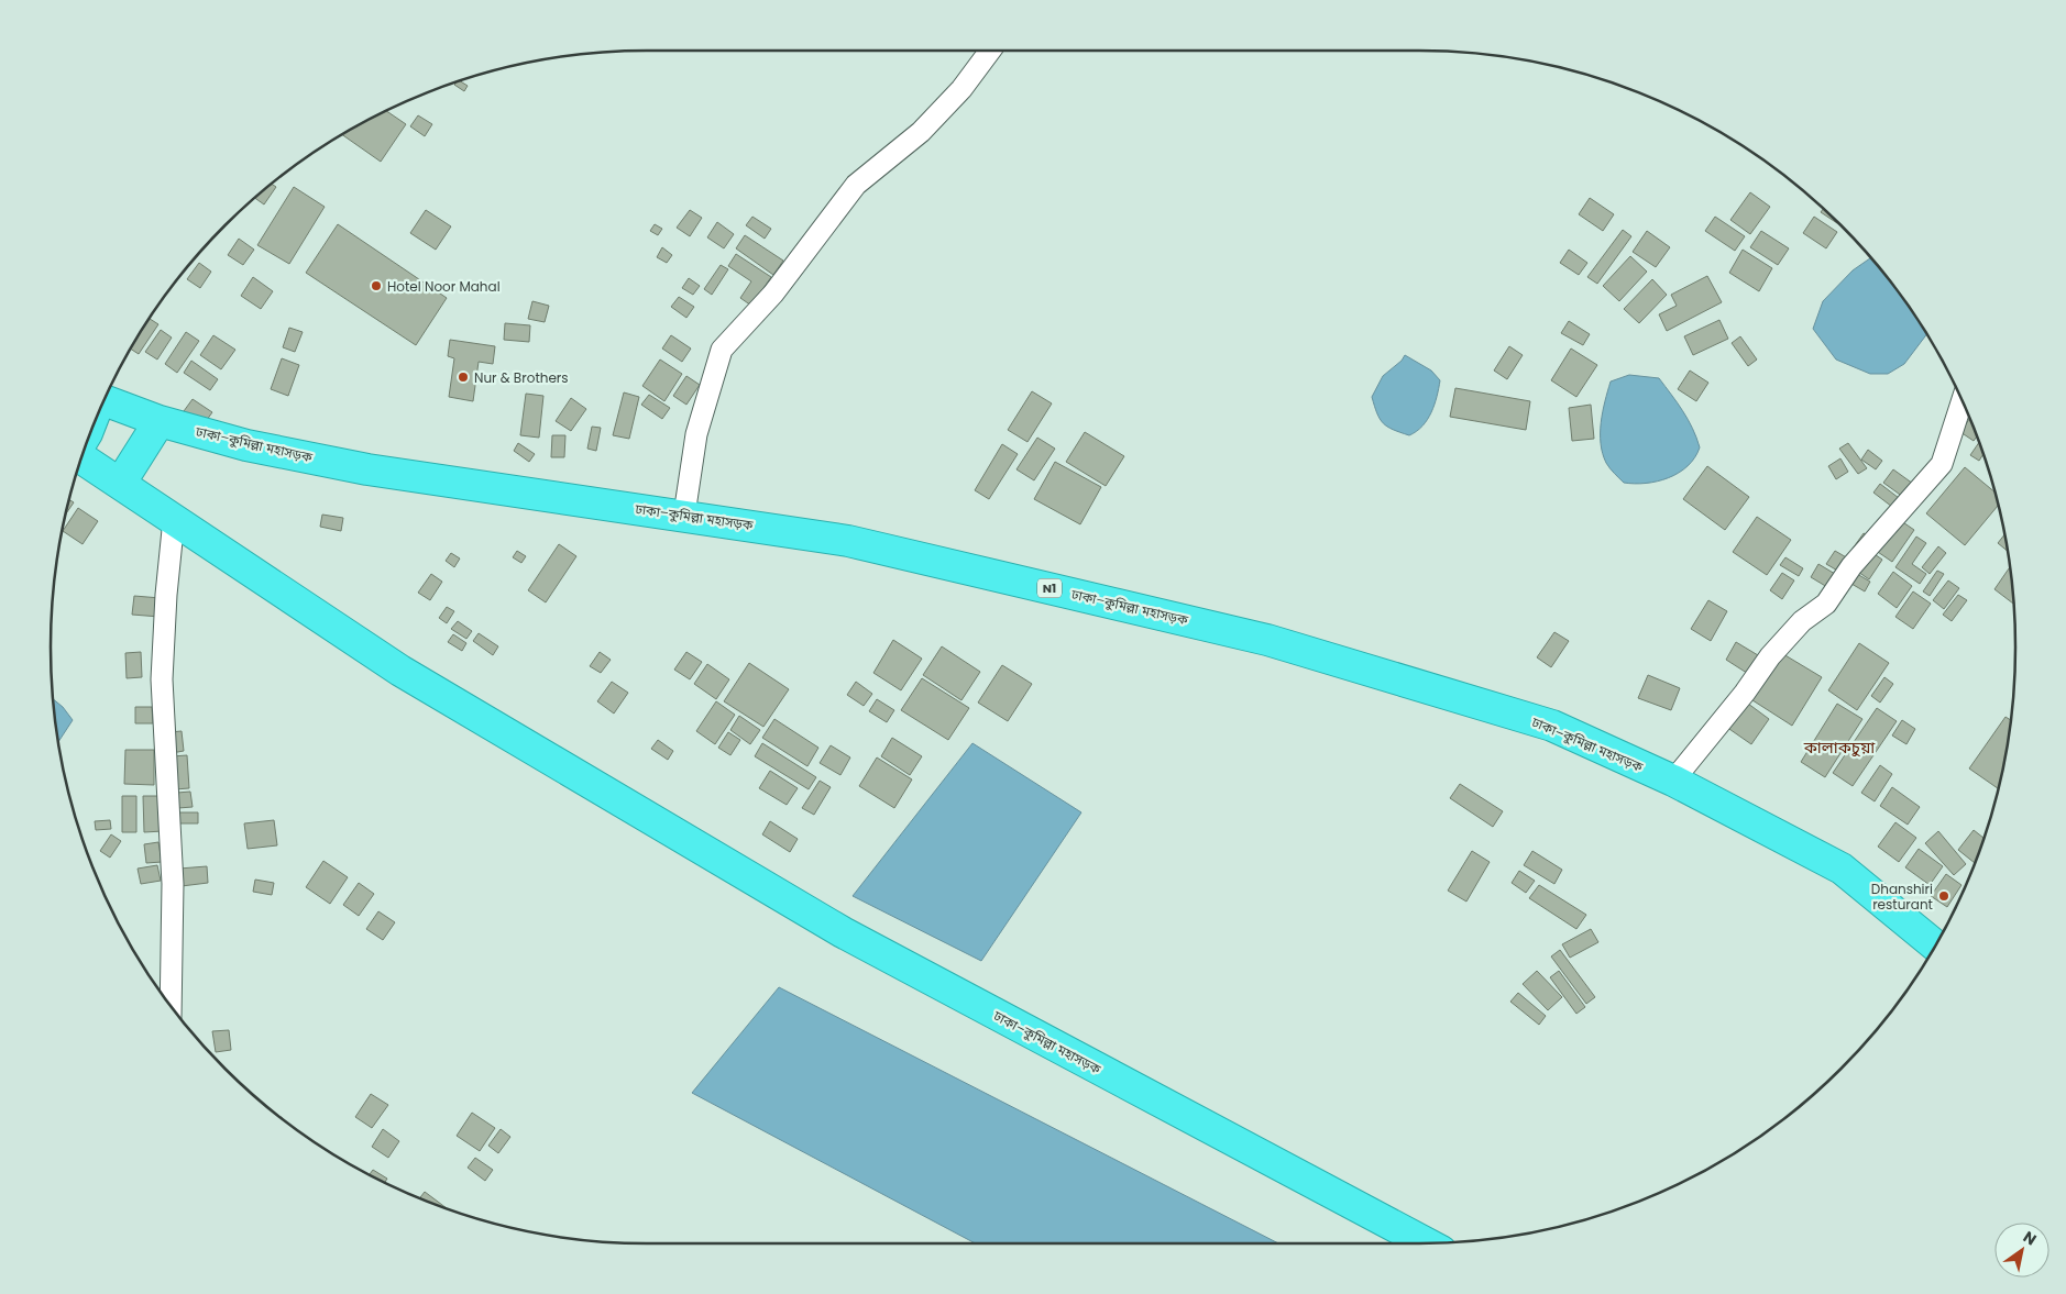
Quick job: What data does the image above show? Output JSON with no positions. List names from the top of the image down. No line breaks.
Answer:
{"streets":{"highway":["ঢাকা–কুমিল্লা মহাসড়ক","N1"]},"districts":["কালাকচুয়া"],"places":["Hotel Noor Mahal","Nur & Brothers","Dhanshiri resturant"],"north":"top right"}
